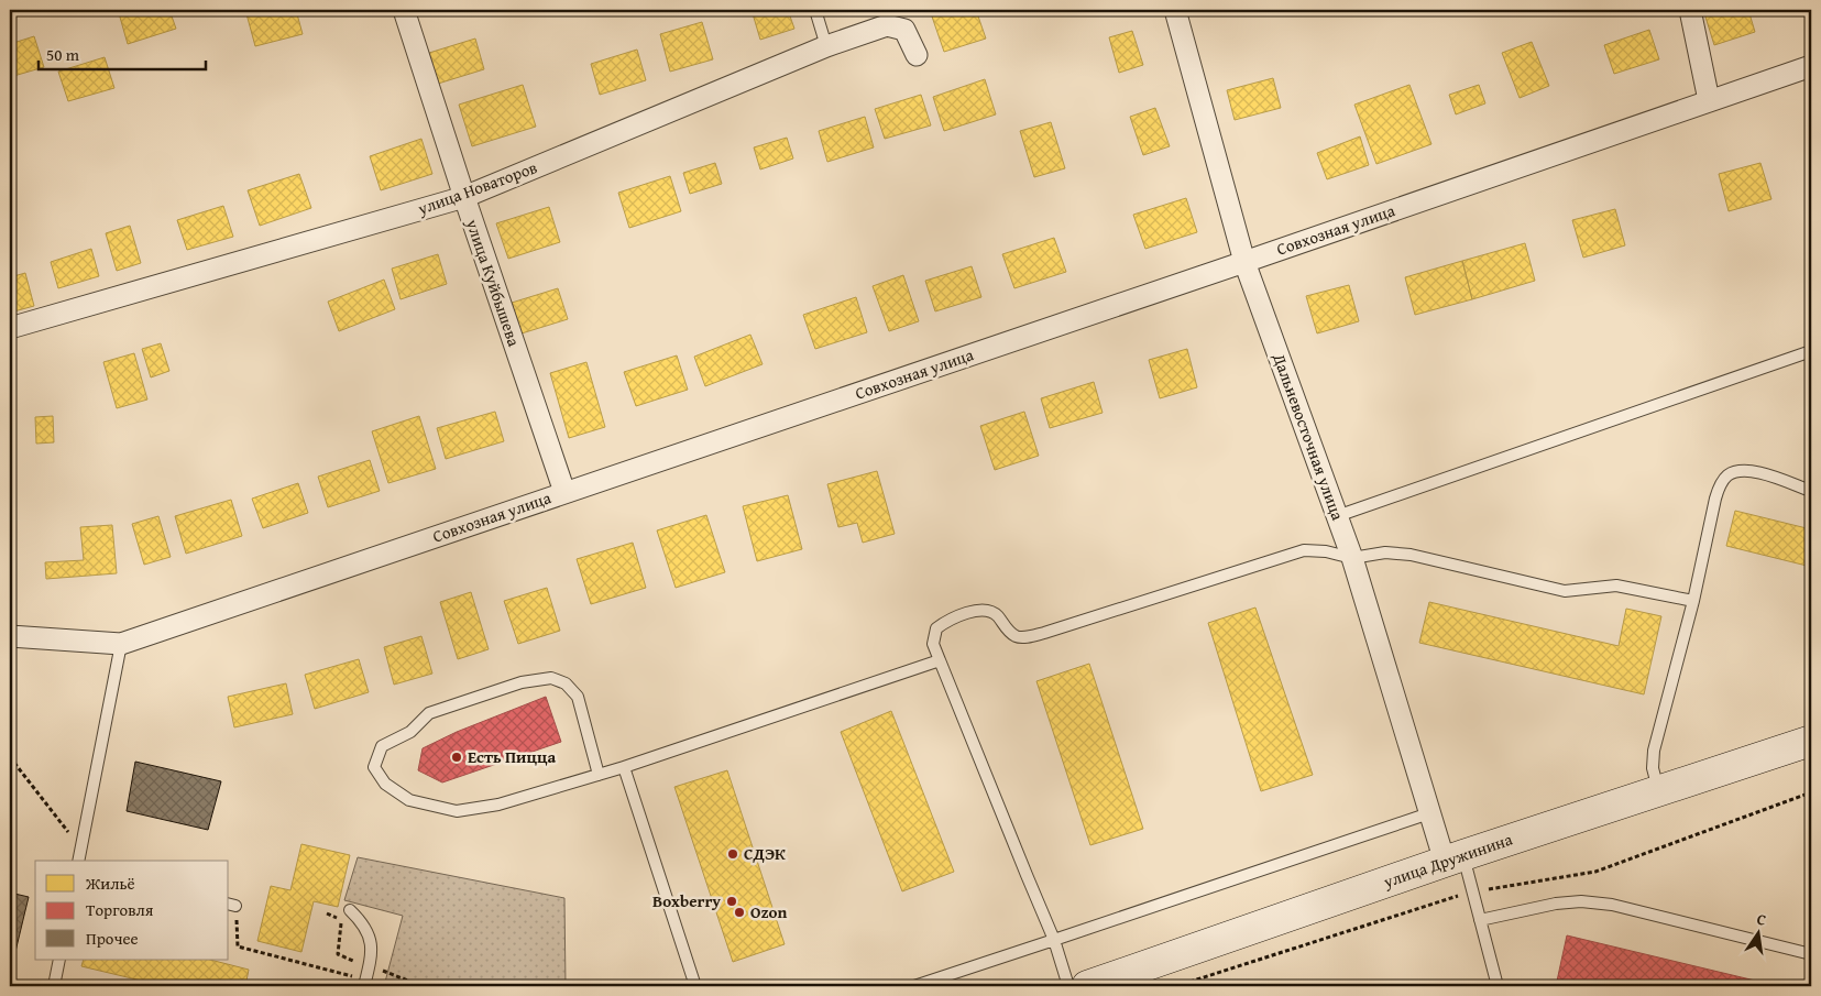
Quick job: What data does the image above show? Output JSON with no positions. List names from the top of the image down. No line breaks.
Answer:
{"streets":{"main road":["улица Дружинина"],"street":["улица Новаторов","Совхозная улица","улица Куйбышева","Дальневосточная улица"]},"crossings":[["улица Новаторов","улица Куйбышева"],["Совхозная улица","улица Куйбышева"],["Совхозная улица","Дальневосточная улица"],["Дальневосточная улица","улица Дружинина"]],"places":["Есть Пицца","СДЭК","Boxberry","Ozon"],"legend":["Жильё","Торговля","Прочее"],"scale_bar":"50 m","north":"top"}
